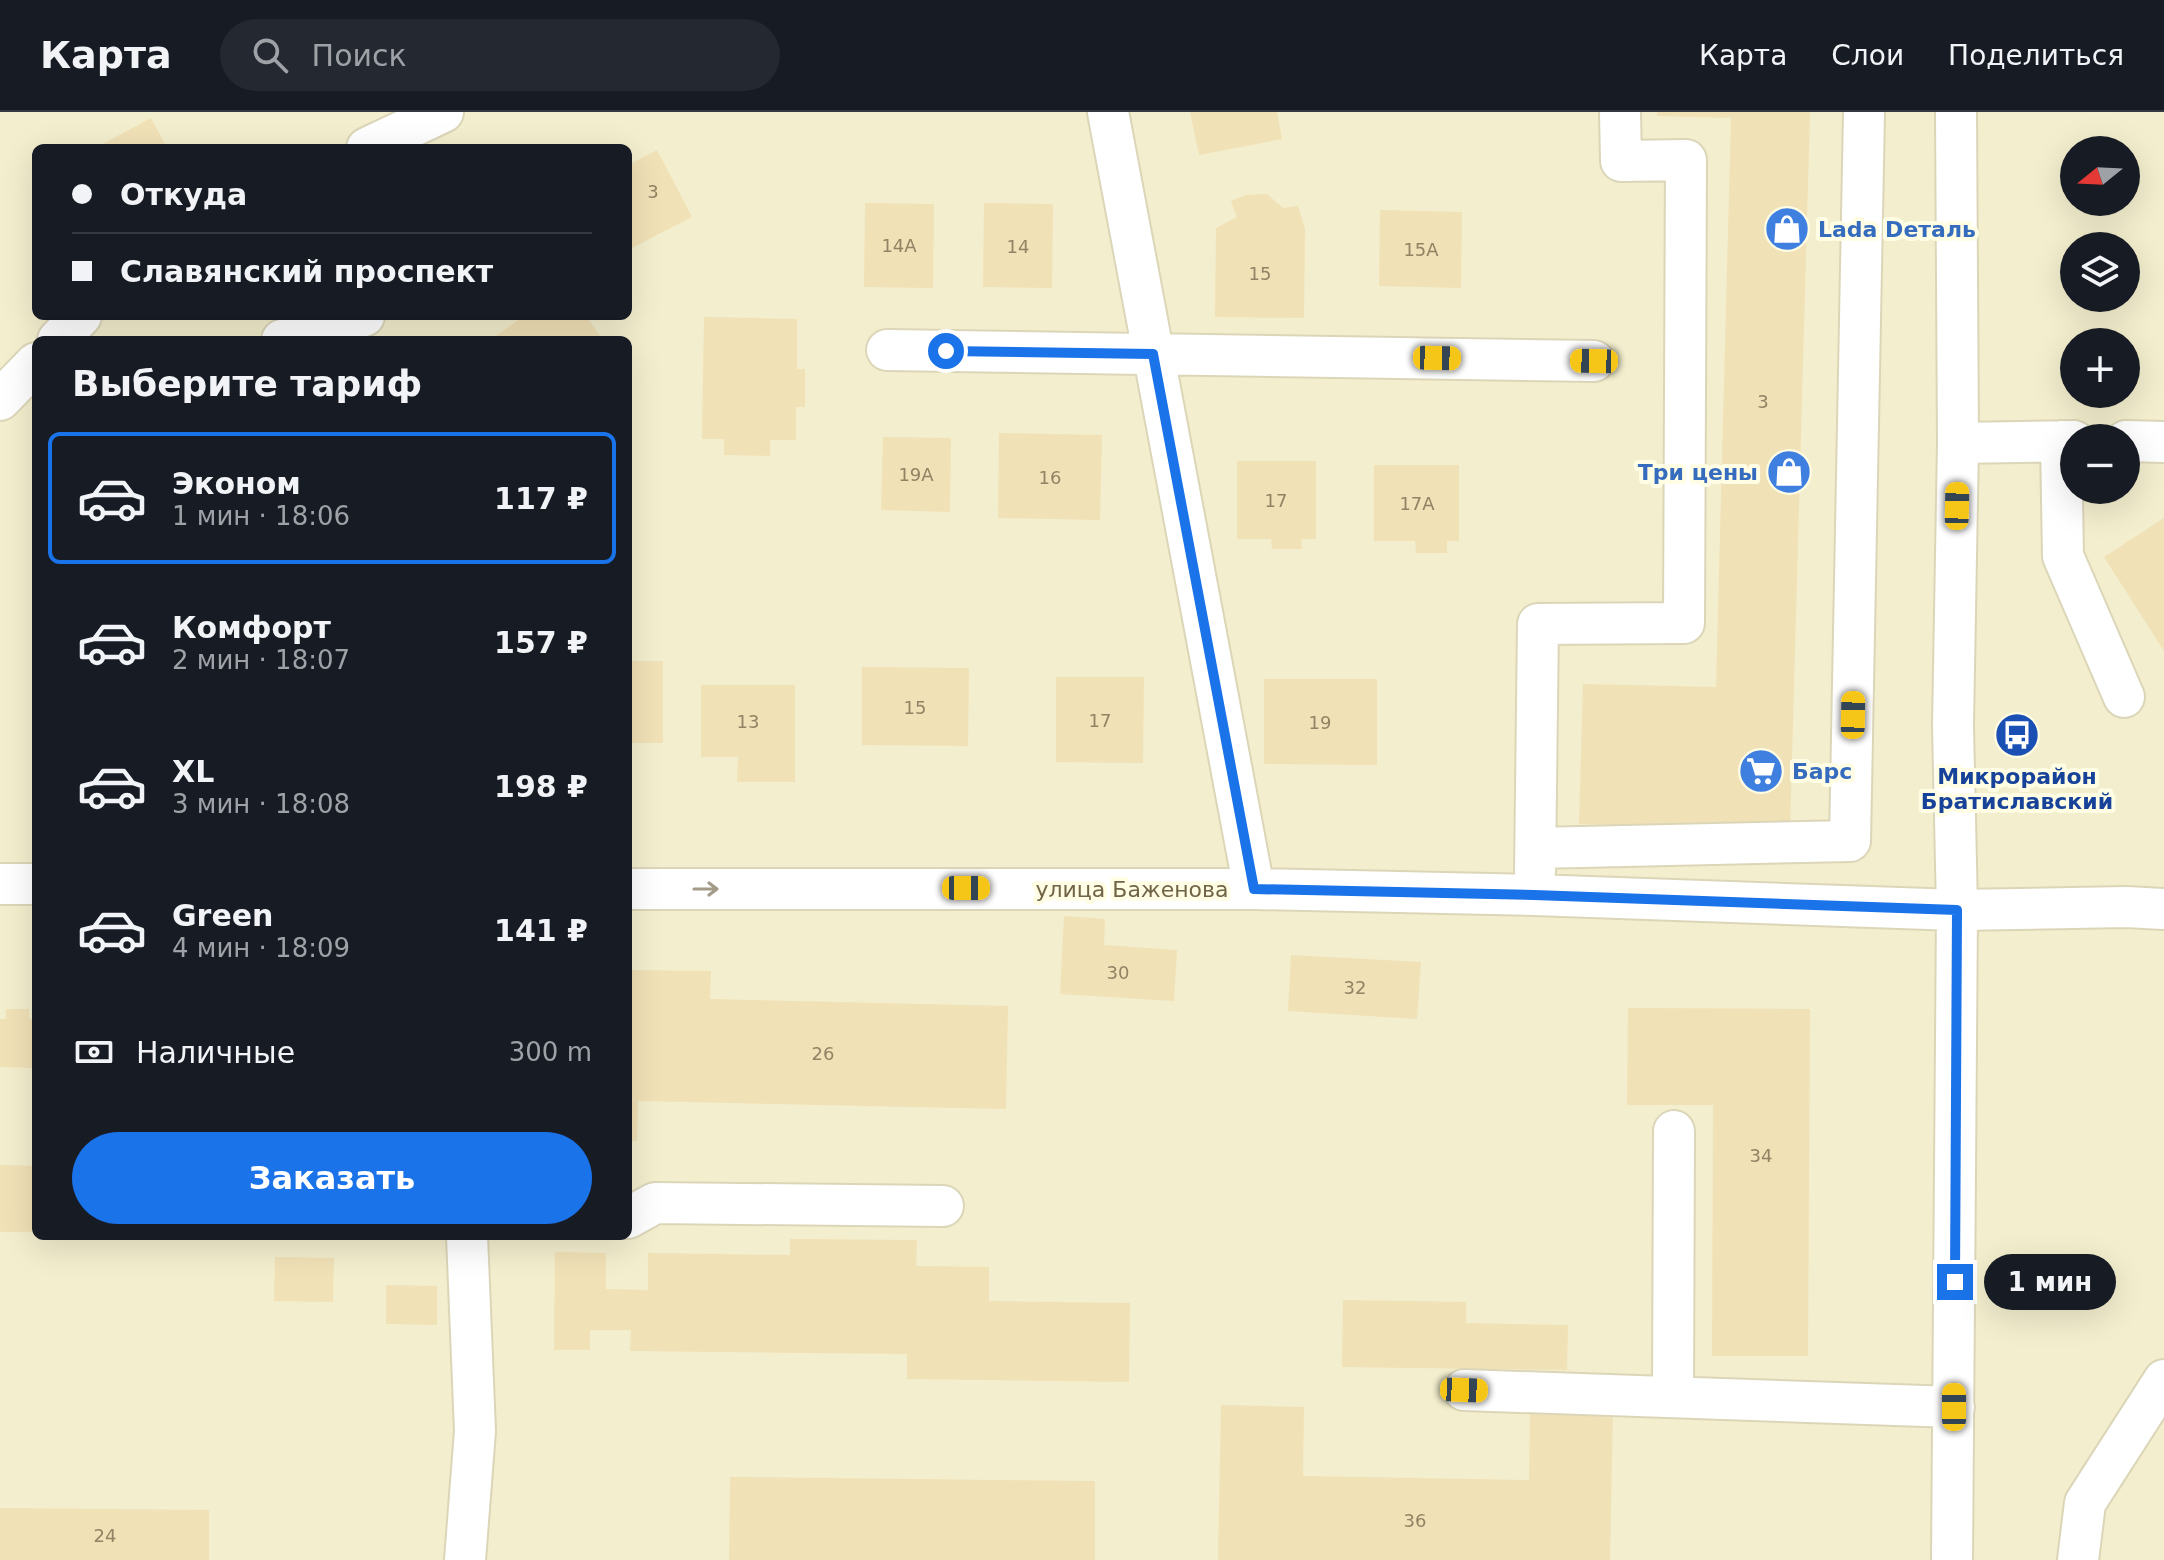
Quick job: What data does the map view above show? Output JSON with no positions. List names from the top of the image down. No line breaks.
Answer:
{"streets":{"street":["улица Баженова"]},"places":{"shop":["Lada Dеталь","Три цены"],"bus stop":["Микрорайон Братиславский"],"supermarket":["Барс"]},"house_numbers":["3","14А","14","15А","15","3","19А","16","17","17А","15","17","13","19","30","32","26","34","36","24"],"north":"left","page":{"header":"Карта","search":"Поиск","nav":["Карта","Слои","Поделиться"],"map_buttons":["+","−"],"banner":["Откуда","Славянский проспект"],"heading":"Выберите тариф","list":[{"name":"Эконом","note":"1 мин · 18:06","value":"117 ₽"},{"name":"Комфорт","note":"2 мин · 18:07","value":"157 ₽"},{"name":"XL","note":"3 мин · 18:08","value":"198 ₽"},{"name":"Green","note":"4 мин · 18:09","value":"141 ₽"}],"pay":["Наличные","300 m"],"buttons":"Заказать","bubble":"1 мин"}}
